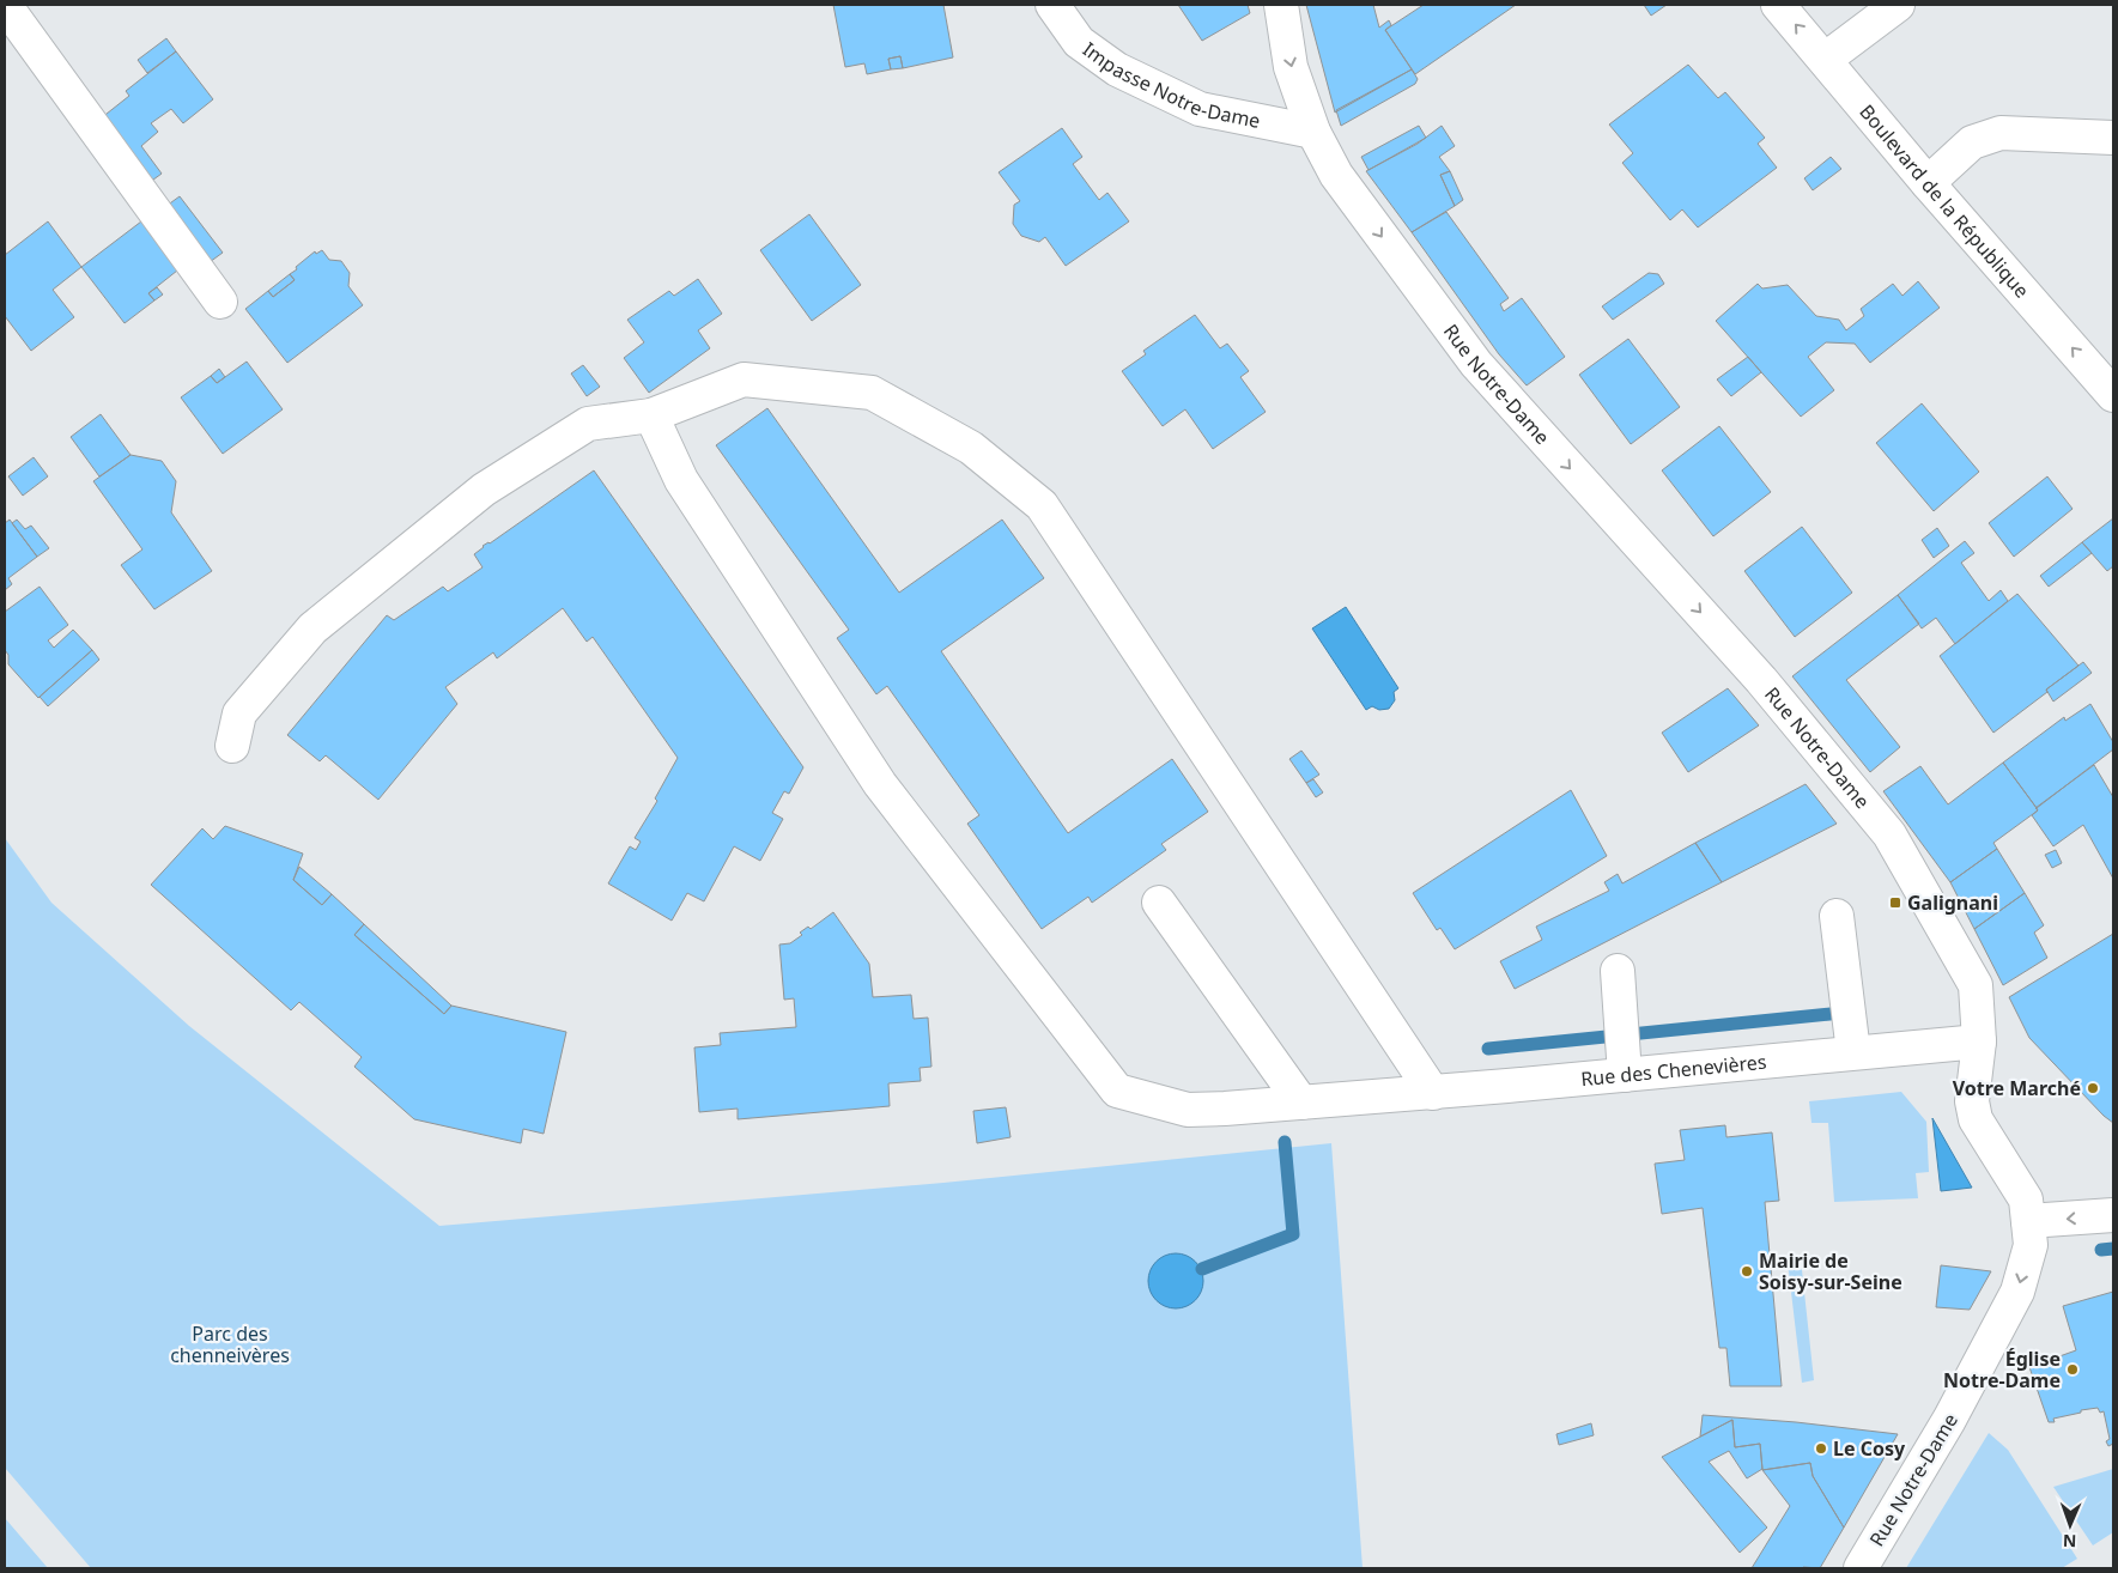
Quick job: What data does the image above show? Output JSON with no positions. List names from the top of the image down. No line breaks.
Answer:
{"streets":{"street":["Impasse Notre-Dame","Boulevard de la République","Rue Notre-Dame","Rue des Chenevières"]},"crossings":[["Impasse Notre-Dame","Rue Notre-Dame"],["Rue Notre-Dame","Rue des Chenevières"]],"one_way":["Boulevard de la République","Rue Notre-Dame"],"parks":["Parc des chenneivères"],"places":{"transit":["Galignani"],"other":["Votre Marché","Mairie de Soisy-sur-Seine","Église Notre-Dame","Le Cosy"]},"north":"bottom"}
